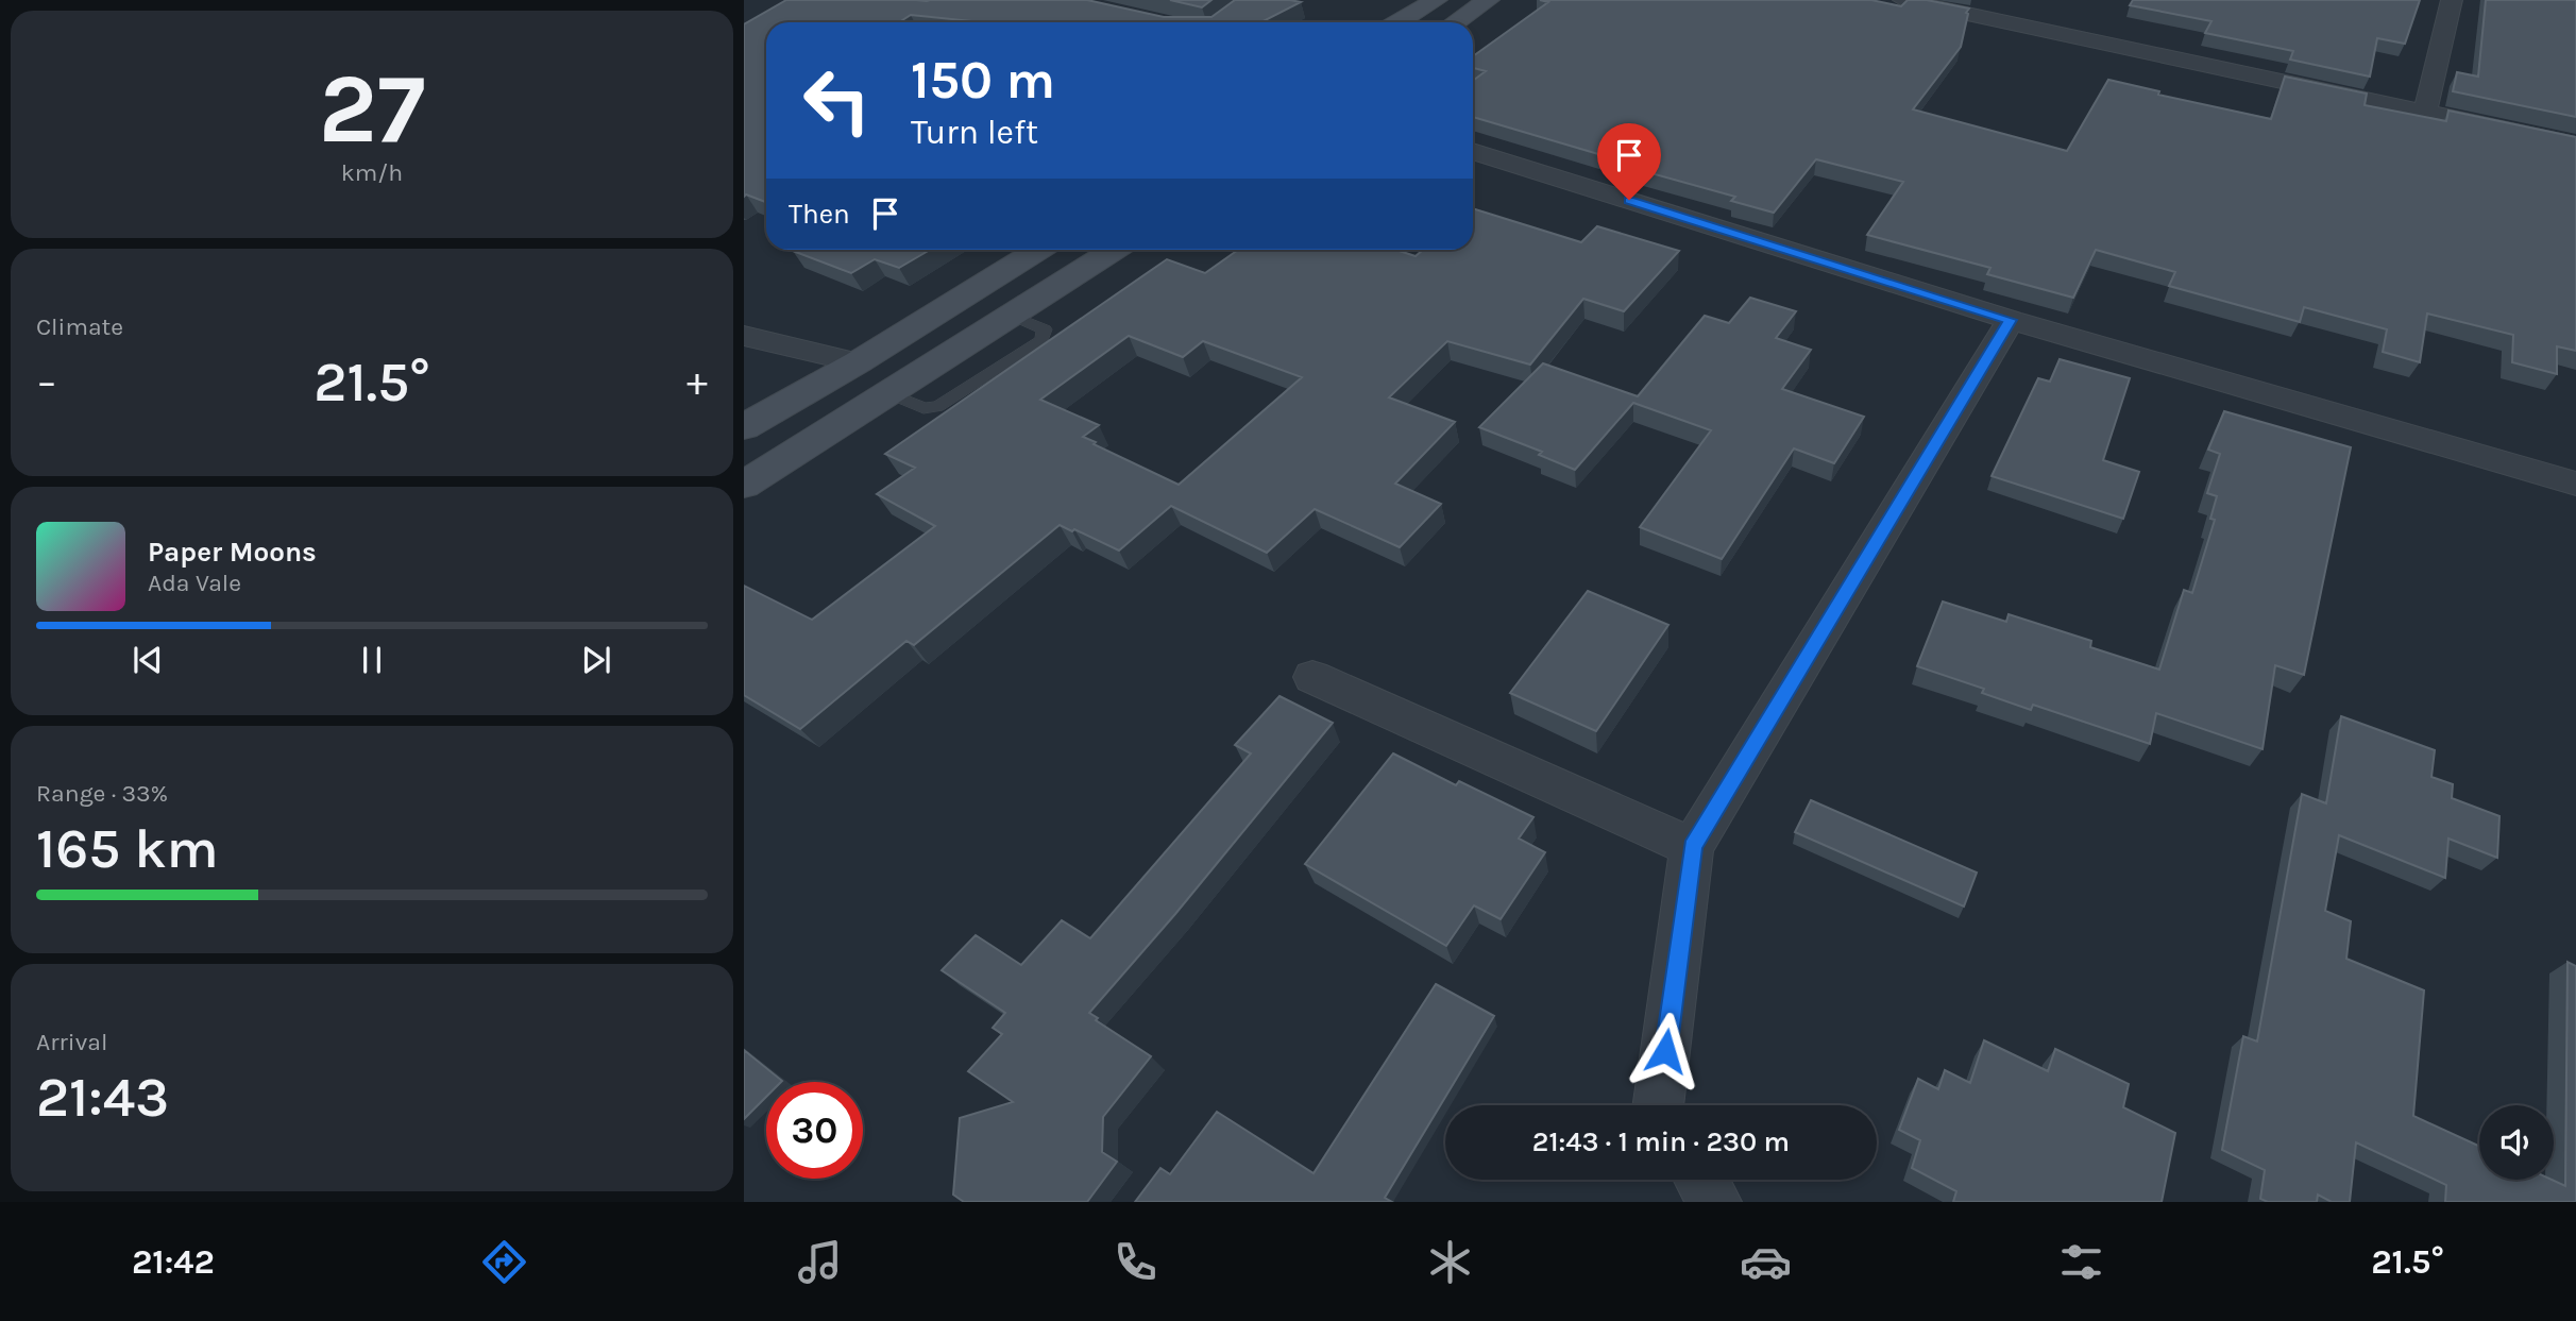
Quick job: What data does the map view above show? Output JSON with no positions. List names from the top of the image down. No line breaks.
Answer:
{"page":{"tile":[["27","km/h"],"Climate",["Range · 33%","165 km"],["Arrival","21:43"]],"turn":["150 m","Turn left"],"then":"Then","heat":["−","21.5°","+"],"song":["Paper Moons","Ada Vale"],"limit":"30","trip":"21:43 · 1 min · 230 m","tabs":["21:42","21.5°"]}}
